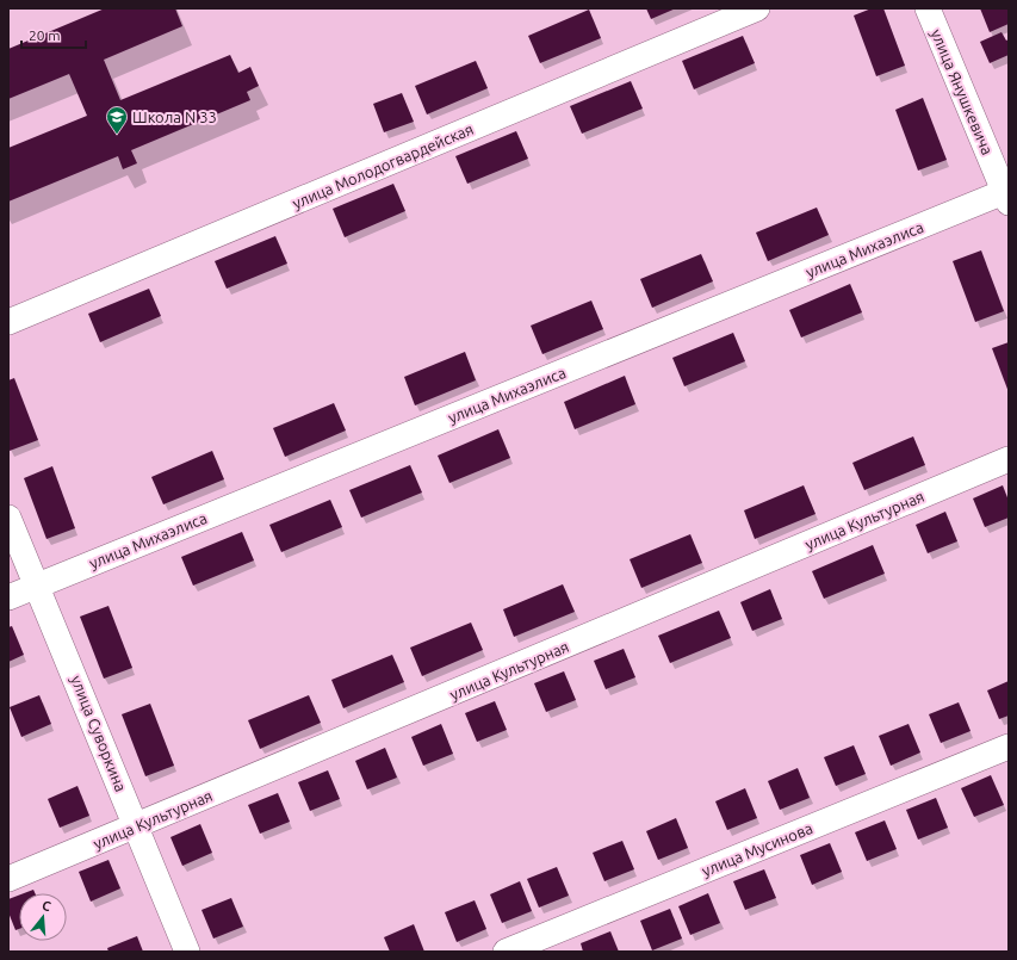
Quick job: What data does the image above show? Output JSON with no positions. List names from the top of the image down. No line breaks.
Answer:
{"streets":{"street":["улица Янушкевича","улица Молодогвардейская","улица Михаэлиса","улица Культурная","улица Суворкина","улица Мусинова"]},"crossings":[["улица Янушкевича","улица Михаэлиса"],["улица Михаэлиса","улица Суворкина"],["улица Культурная","улица Суворкина"]],"places":{"school or university":["Школа N 33"]},"scale_bar":"20 m","north":"top"}
